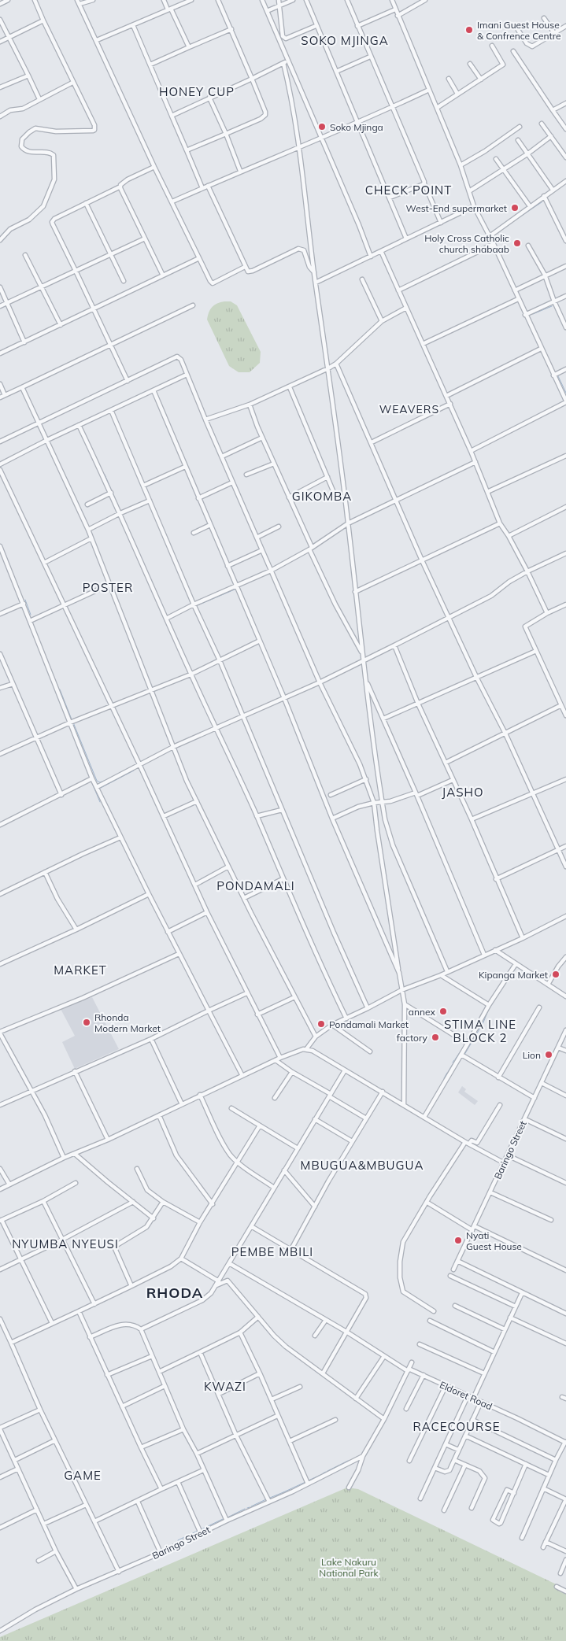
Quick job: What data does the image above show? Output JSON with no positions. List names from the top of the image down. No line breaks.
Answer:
{"streets":{"street":["Baringo Street","Eldoret Road"]},"districts":["SOKO MJINGA","HONEY CUP","CHECK POINT","WEAVERS","GIKOMBA","POSTER","JASHO","PONDAMALI","MARKET","STIMA LINE BLOCK 2","MBUGUA&MBUGUA","NYUMBA NYEUSI","PEMBE MBILI","RHODA","KWAZI","RACECOURSE","GAME"],"parks":["Lake Nakuru National Park"],"places":["Imani Guest House & Confrence Centre","Soko Mjinga","West-End supermarket","Holy Cross Catholic church shabaab","Kipanga Market","annex","Rhonda Modern Market","Pondamali Market","factory","Lion","Nyati Guest House"]}
